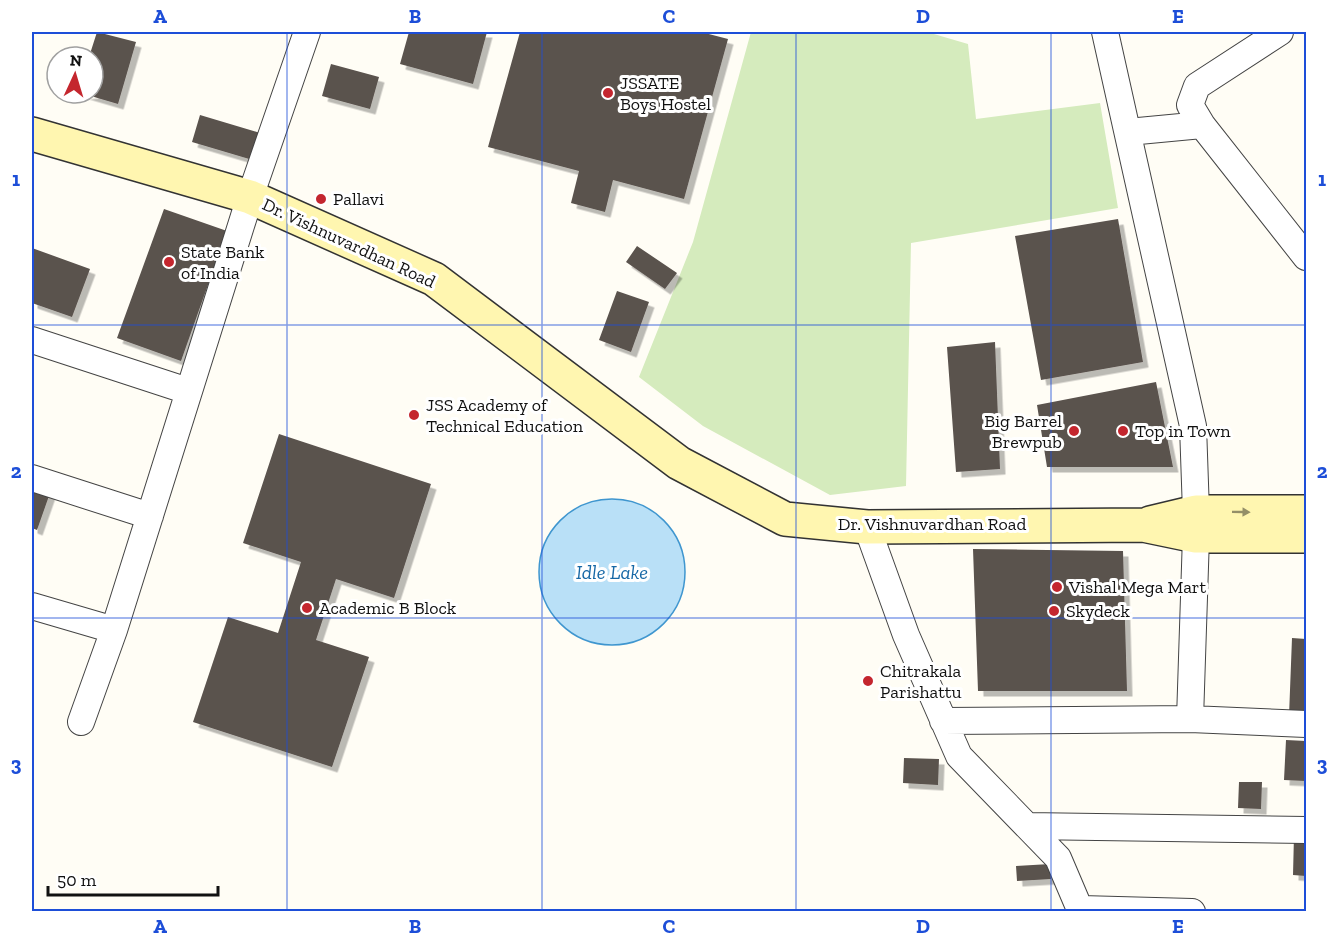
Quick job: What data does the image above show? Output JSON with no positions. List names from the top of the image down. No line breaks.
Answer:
{"streets":{"main road":["Dr. Vishnuvardhan Road"]},"water":["Idle Lake"],"places":["JSSATE Boys Hostel","Pallavi","State Bank of India","JSS Academy of Technical Education","Big Barrel Brewpub","Top in Town","Vishal Mega Mart","Academic B Block","Skydeck","Chitrakala Parishattu"],"scale_bar":"50 m","north":"top","grid":{"columns":["A","B","C","D","E"],"rows":["1","2","3"]}}
